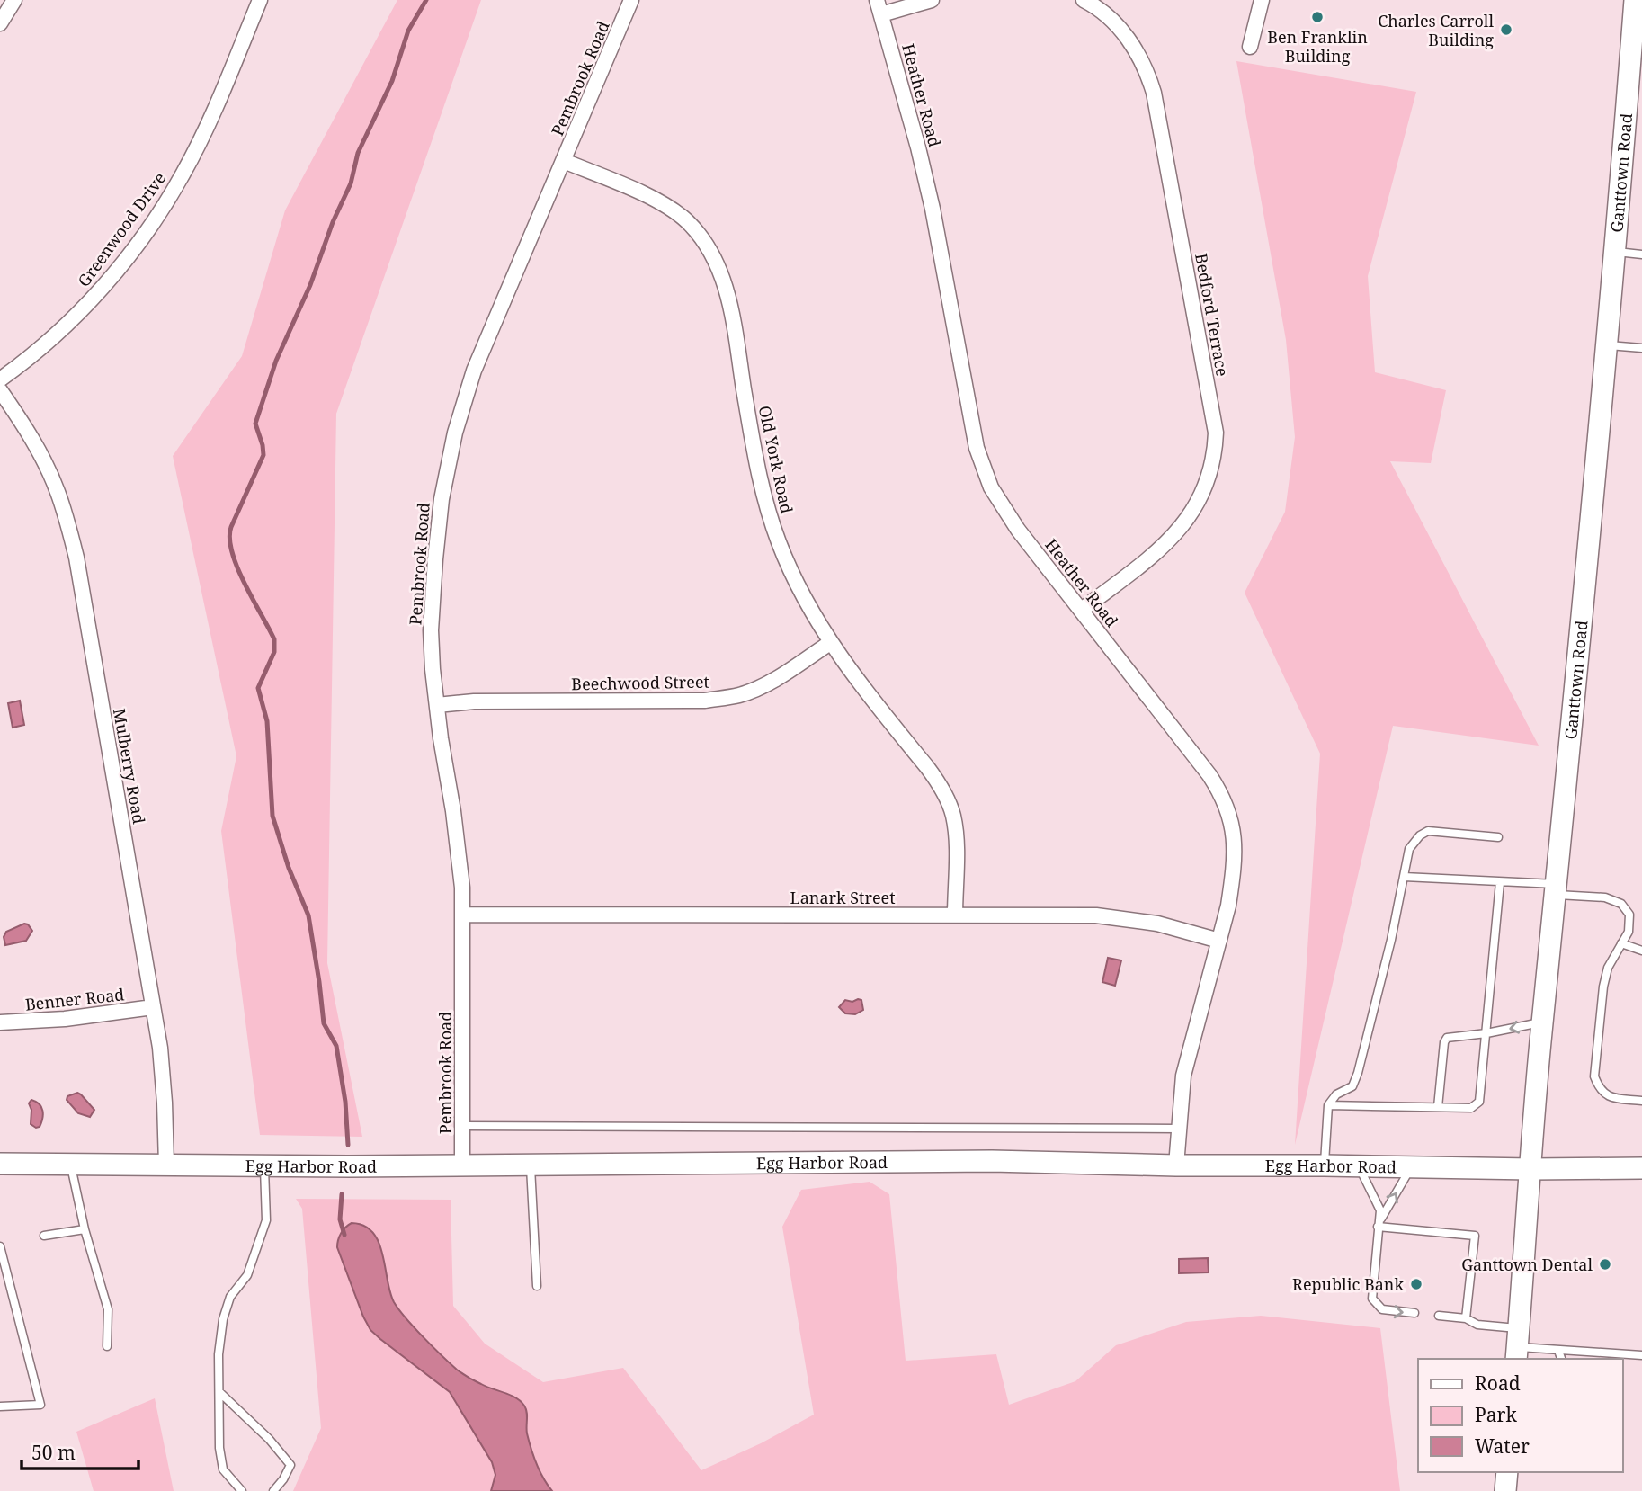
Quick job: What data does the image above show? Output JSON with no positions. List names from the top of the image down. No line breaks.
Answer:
{"streets":{"main road":["Ganttown Road","Egg Harbor Road"],"street":["Pembrook Road","Heather Road","Greenwood Drive","Bedford Terrace","Old York Road","Beechwood Street","Mulberry Road","Lanark Street","Benner Road"]},"crossings":[["Pembrook Road","Old York Road"],["Pembrook Road","Beechwood Street"],["Pembrook Road","Lanark Street"],["Pembrook Road","Egg Harbor Road"],["Heather Road","Bedford Terrace"],["Heather Road","Lanark Street"],["Heather Road","Egg Harbor Road"],["Ganttown Road","Egg Harbor Road"],["Old York Road","Beechwood Street"],["Old York Road","Lanark Street"],["Mulberry Road","Benner Road"],["Mulberry Road","Egg Harbor Road"]],"places":["Ben Franklin Building","Charles Carroll Building","Ganttown Dental","Republic Bank"],"legend":["Road","Park","Water"],"scale_bar":"50 m"}
